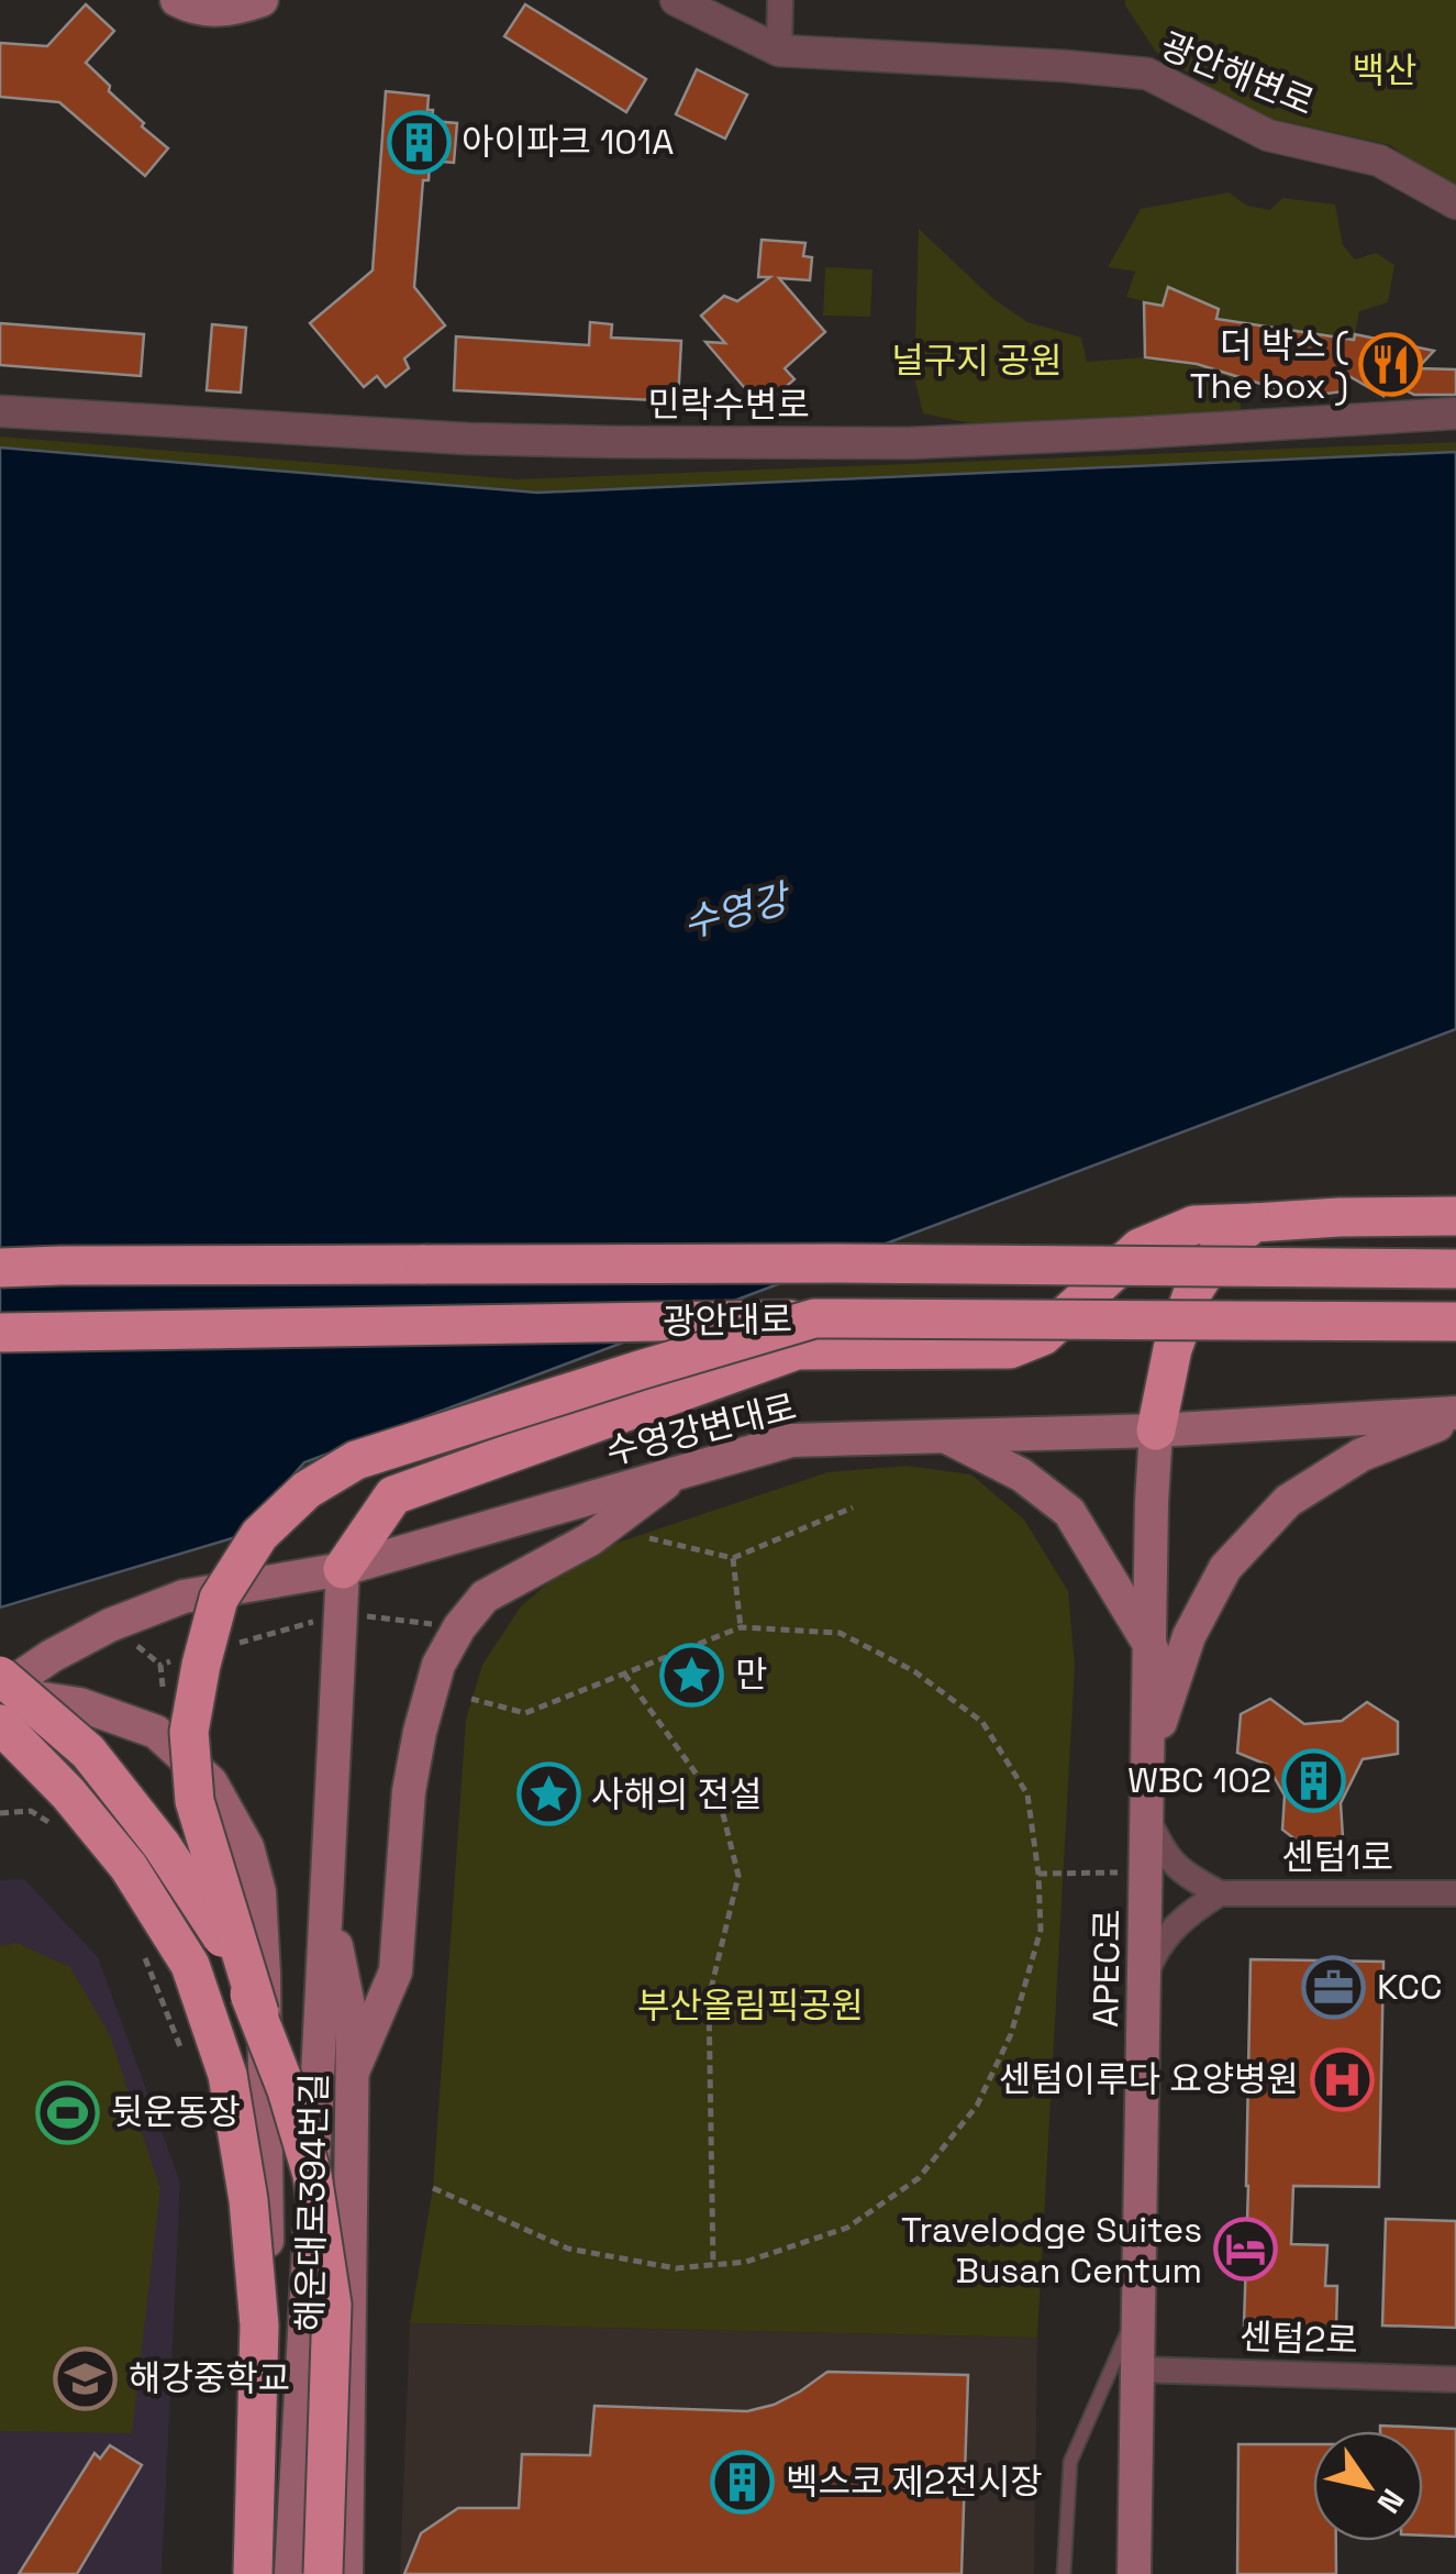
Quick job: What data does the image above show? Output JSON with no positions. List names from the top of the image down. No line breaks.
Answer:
{"streets":{"highway":["광안대로"],"main road":["수영강변대로","APEC로","해운대로394번길"],"street":["광안해변로","민락수변로","센텀1로","센텀2로"]},"crossings":[["수영강변대로","APEC로"],["수영강변대로","해운대로394번길"],["APEC로","센텀2로"]],"water":["수영강"],"parks":["백산","널구지 공원","부산올림픽공원"],"places":{"building":["아이파크 101A","WBC 102","벡스코 제2전시장"],"restaurant":["더 박스 ( The box )"],"place":["만","사해의 전설"],"office":["KCC"],"hospital":["센텀이루다 요양병원"],"sports":["뒷운동장"],"hotel":["Travelodge Suites Busan Centum"],"school or university":["해강중학교"]},"north":"bottom right"}
